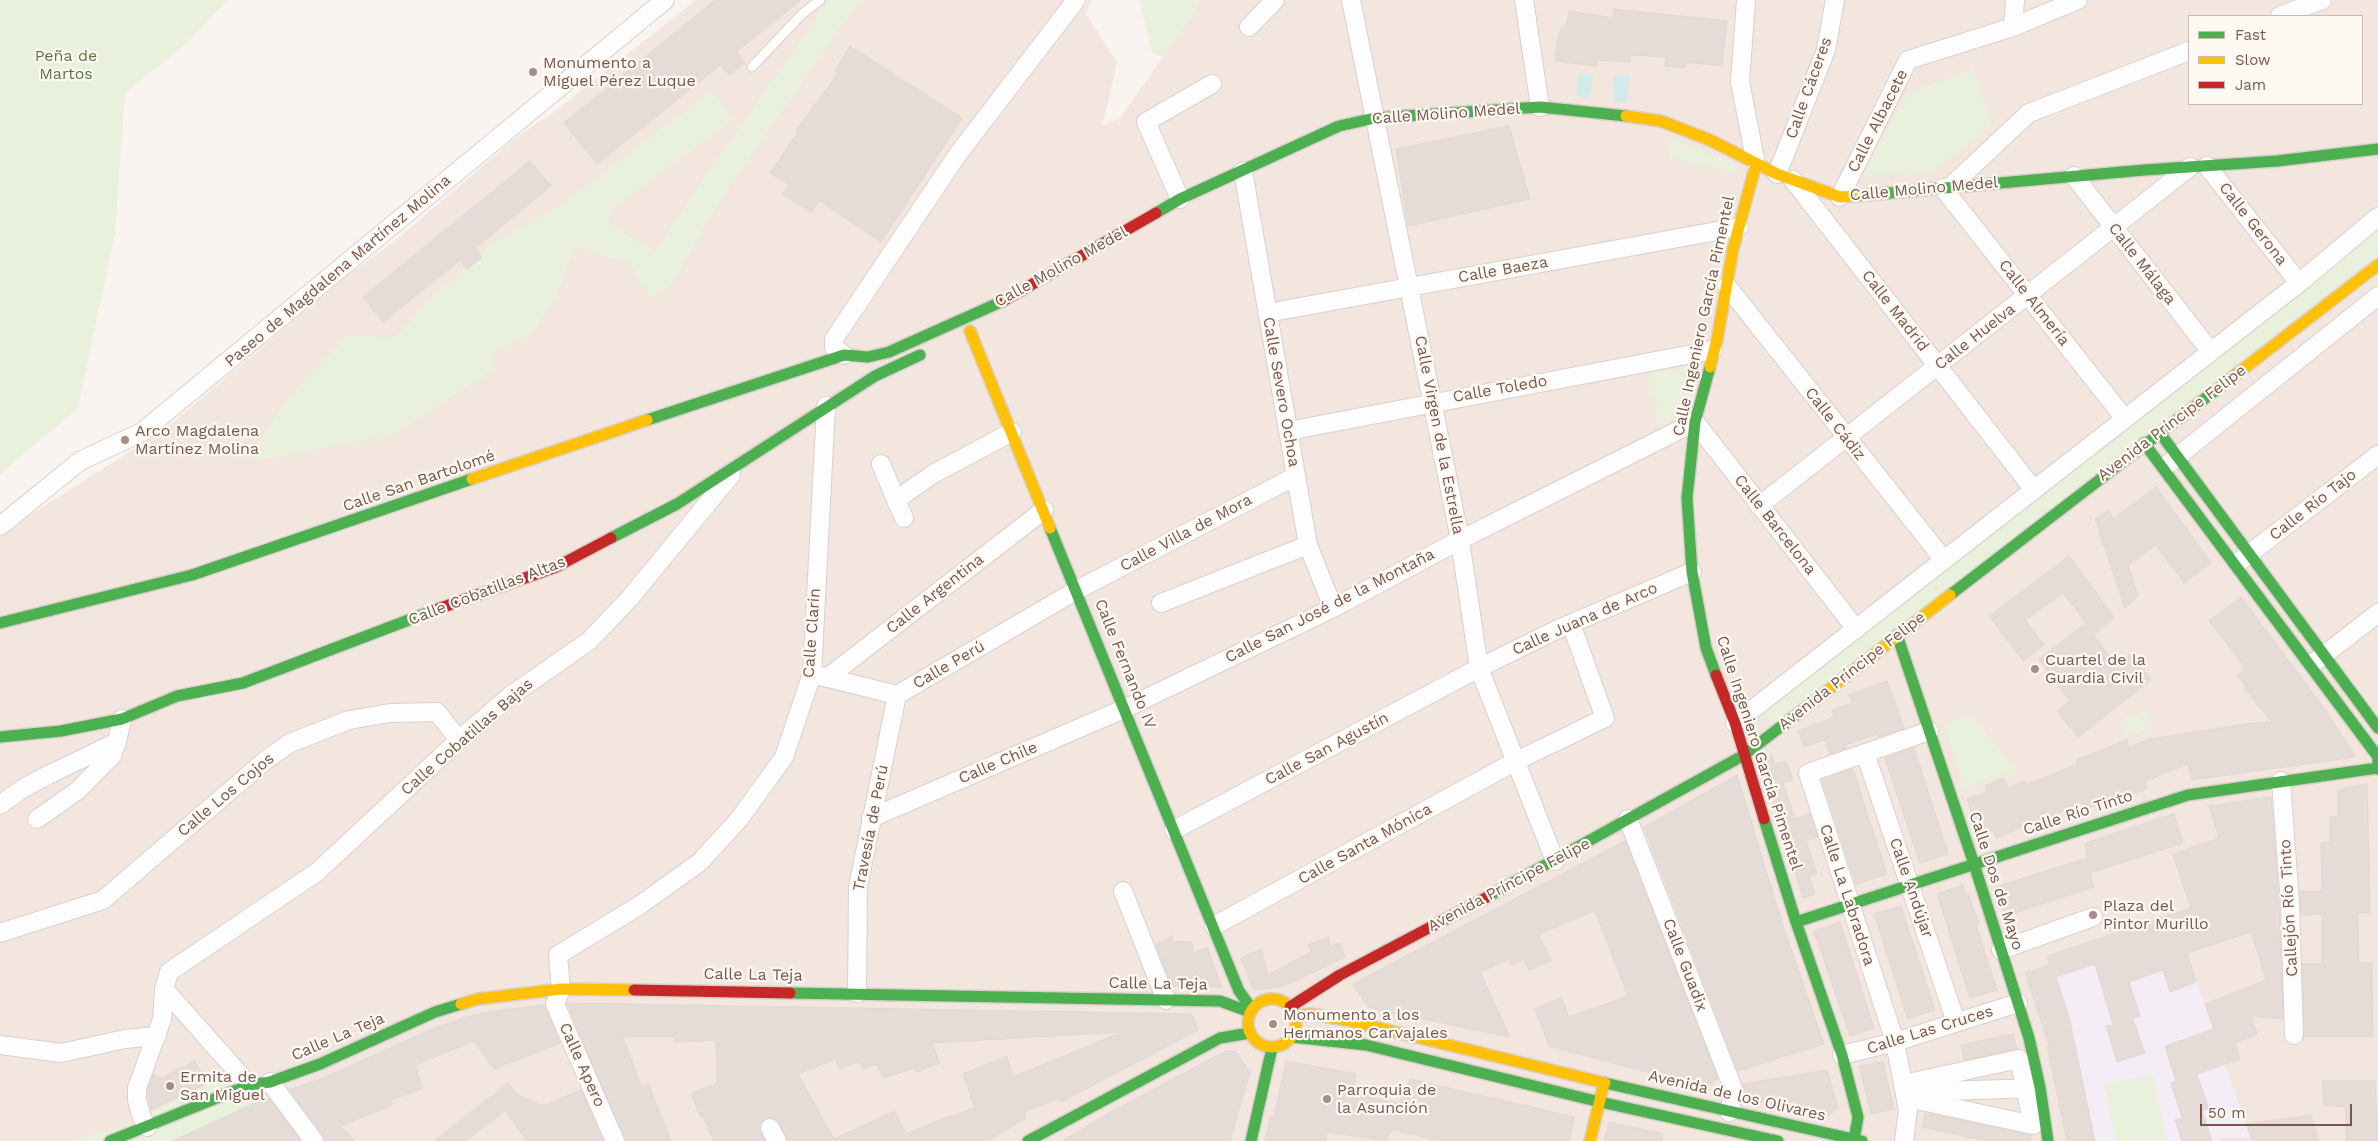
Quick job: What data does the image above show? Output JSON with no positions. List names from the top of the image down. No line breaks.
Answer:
{"streets":{"street":["Calle Cáceres","Calle Molino Medel","Calle Albacete","Calle Gerona","Calle Málaga","Calle Baeza","Paseo de Magdalena Martínez Molina","Calle Almería","Calle Madrid","Calle Ingeniero García Pimentel","Calle Huelva","Calle Toledo","Calle Severo Ochoa","Avenida Príncipe Felipe","Calle Cádiz","Calle Virgen de la Estrella","Calle San Bartolomé","Calle Río Tajo","Calle Barcelona","Calle Villa de Mora","Calle Cobatillas Altas","Calle Argentina","Calle San José de la Montaña","Calle Juana de Arco","Calle Clarin","Calle Fernando IV","Calle Perú","Calle Cobatillas Bajas","Calle San Agustín","Calle Chile","Calle Los Cojos","Calle Río Tinto","Travesía de Perú","Calle Santa Mónica","Calle Dos de Mayo","Calle Andújar","Calle La Labradora","Callejón Río Tinto","Calle Guadix","Calle La Teja","Calle Las Cruces","Calle Apero","Avenida de los Olivares"]},"crossings":[["Calle Cáceres","Calle Molino Medel"],["Calle Cáceres","Calle Madrid"],["Calle Molino Medel","Calle Albacete"],["Calle Molino Medel","Calle Gerona"],["Calle Molino Medel","Calle Málaga"],["Calle Molino Medel","Calle Almería"],["Calle Molino Medel","Calle Madrid"],["Calle Molino Medel","Calle Ingeniero García Pimentel"],["Calle Molino Medel","Calle Huelva"],["Calle Molino Medel","Calle Severo Ochoa"],["Calle Molino Medel","Calle Virgen de la Estrella"],["Calle Molino Medel","Calle San Bartolomé"],["Calle Molino Medel","Calle Fernando IV"],["Calle Gerona","Calle Huelva"],["Calle Gerona","Avenida Príncipe Felipe"],["Calle Málaga","Calle Huelva"],["Calle Málaga","Avenida Príncipe Felipe"],["Calle Baeza","Calle Ingeniero García Pimentel"],["Calle Baeza","Calle Severo Ochoa"],["Calle Baeza","Calle Virgen de la Estrella"],["Calle Almería","Calle Huelva"],["Calle Almería","Avenida Príncipe Felipe"],["Calle Madrid","Calle Huelva"],["Calle Madrid","Avenida Príncipe Felipe"],["Calle Ingeniero García Pimentel","Calle Toledo"],["Calle Ingeniero García Pimentel","Avenida Príncipe Felipe"],["Calle Ingeniero García Pimentel","Calle Cádiz"],["Calle Ingeniero García Pimentel","Calle Barcelona"],["Calle Ingeniero García Pimentel","Calle San José de la Montaña"],["Calle Ingeniero García Pimentel","Calle Juana de Arco"],["Calle Ingeniero García Pimentel","Calle Río Tinto"],["Calle Ingeniero García Pimentel","Calle Las Cruces"],["Calle Ingeniero García Pimentel","Avenida de los Olivares"],["Calle Huelva","Calle Cádiz"],["Calle Huelva","Calle Barcelona"],["Calle Toledo","Calle Severo Ochoa"],["Calle Toledo","Calle Virgen de la Estrella"],["Calle Severo Ochoa","Calle Villa de Mora"],["Calle Severo Ochoa","Calle San José de la Montaña"],["Avenida Príncipe Felipe","Calle Cádiz"],["Avenida Príncipe Felipe","Calle Virgen de la Estrella"],["Avenida Príncipe Felipe","Calle Barcelona"],["Avenida Príncipe Felipe","Calle Fernando IV"],["Avenida Príncipe Felipe","Calle Dos de Mayo"],["Avenida Príncipe Felipe","Calle Guadix"],["Avenida Príncipe Felipe","Calle La Teja"],["Avenida Príncipe Felipe","Avenida de los Olivares"],["Calle Virgen de la Estrella","Calle San José de la Montaña"],["Calle Virgen de la Estrella","Calle Juana de Arco"],["Calle Virgen de la Estrella","Calle San Agustín"],["Calle Virgen de la Estrella","Calle Santa Mónica"],["Calle Barcelona","Calle San José de la Montaña"],["Calle Villa de Mora","Calle Fernando IV"],["Calle Villa de Mora","Calle Perú"],["Calle Cobatillas Altas","Calle Clarin"],["Calle Cobatillas Altas","Calle Cobatillas Bajas"],["Calle Argentina","Calle Clarin"],["Calle Argentina","Calle Fernando IV"],["Calle Argentina","Calle Perú"],["Calle San José de la Montaña","Calle Fernando IV"],["Calle San José de la Montaña","Calle Chile"],["Calle Juana de Arco","Calle San Agustín"],["Calle Juana de Arco","Calle Santa Mónica"],["Calle Clarin","Calle Perú"],["Calle Clarin","Calle La Teja"],["Calle Clarin","Calle Apero"],["Calle Fernando IV","Calle Perú"],["Calle Fernando IV","Calle San Agustín"],["Calle Fernando IV","Calle Chile"],["Calle Fernando IV","Calle Santa Mónica"],["Calle Fernando IV","Calle La Teja"],["Calle Fernando IV","Avenida de los Olivares"],["Calle Perú","Travesía de Perú"],["Calle Cobatillas Bajas","Calle Los Cojos"],["Calle Chile","Travesía de Perú"],["Calle Río Tinto","Calle Dos de Mayo"],["Calle Río Tinto","Calle Andújar"],["Calle Río Tinto","Calle La Labradora"],["Calle Río Tinto","Callejón Río Tinto"],["Travesía de Perú","Calle La Teja"],["Calle Dos de Mayo","Calle La Labradora"],["Calle Dos de Mayo","Calle Las Cruces"],["Calle Andújar","Calle La Labradora"],["Calle Andújar","Calle Las Cruces"],["Calle La Labradora","Calle Las Cruces"],["Calle Guadix","Avenida de los Olivares"],["Calle La Teja","Calle Apero"],["Calle La Teja","Avenida de los Olivares"]],"parks":["Peña de Martos"],"places":["Monumento a Miguel Pérez Luque","Arco Magdalena Martínez Molina","Cuartel de la Guardia Civil","Plaza del Pintor Murillo","Monumento a los Hermanos Carvajales","Ermita de San Miguel","Parroquia de la Asunción"],"legend":["Fast","Slow","Jam"],"scale_bar":"50 m"}
